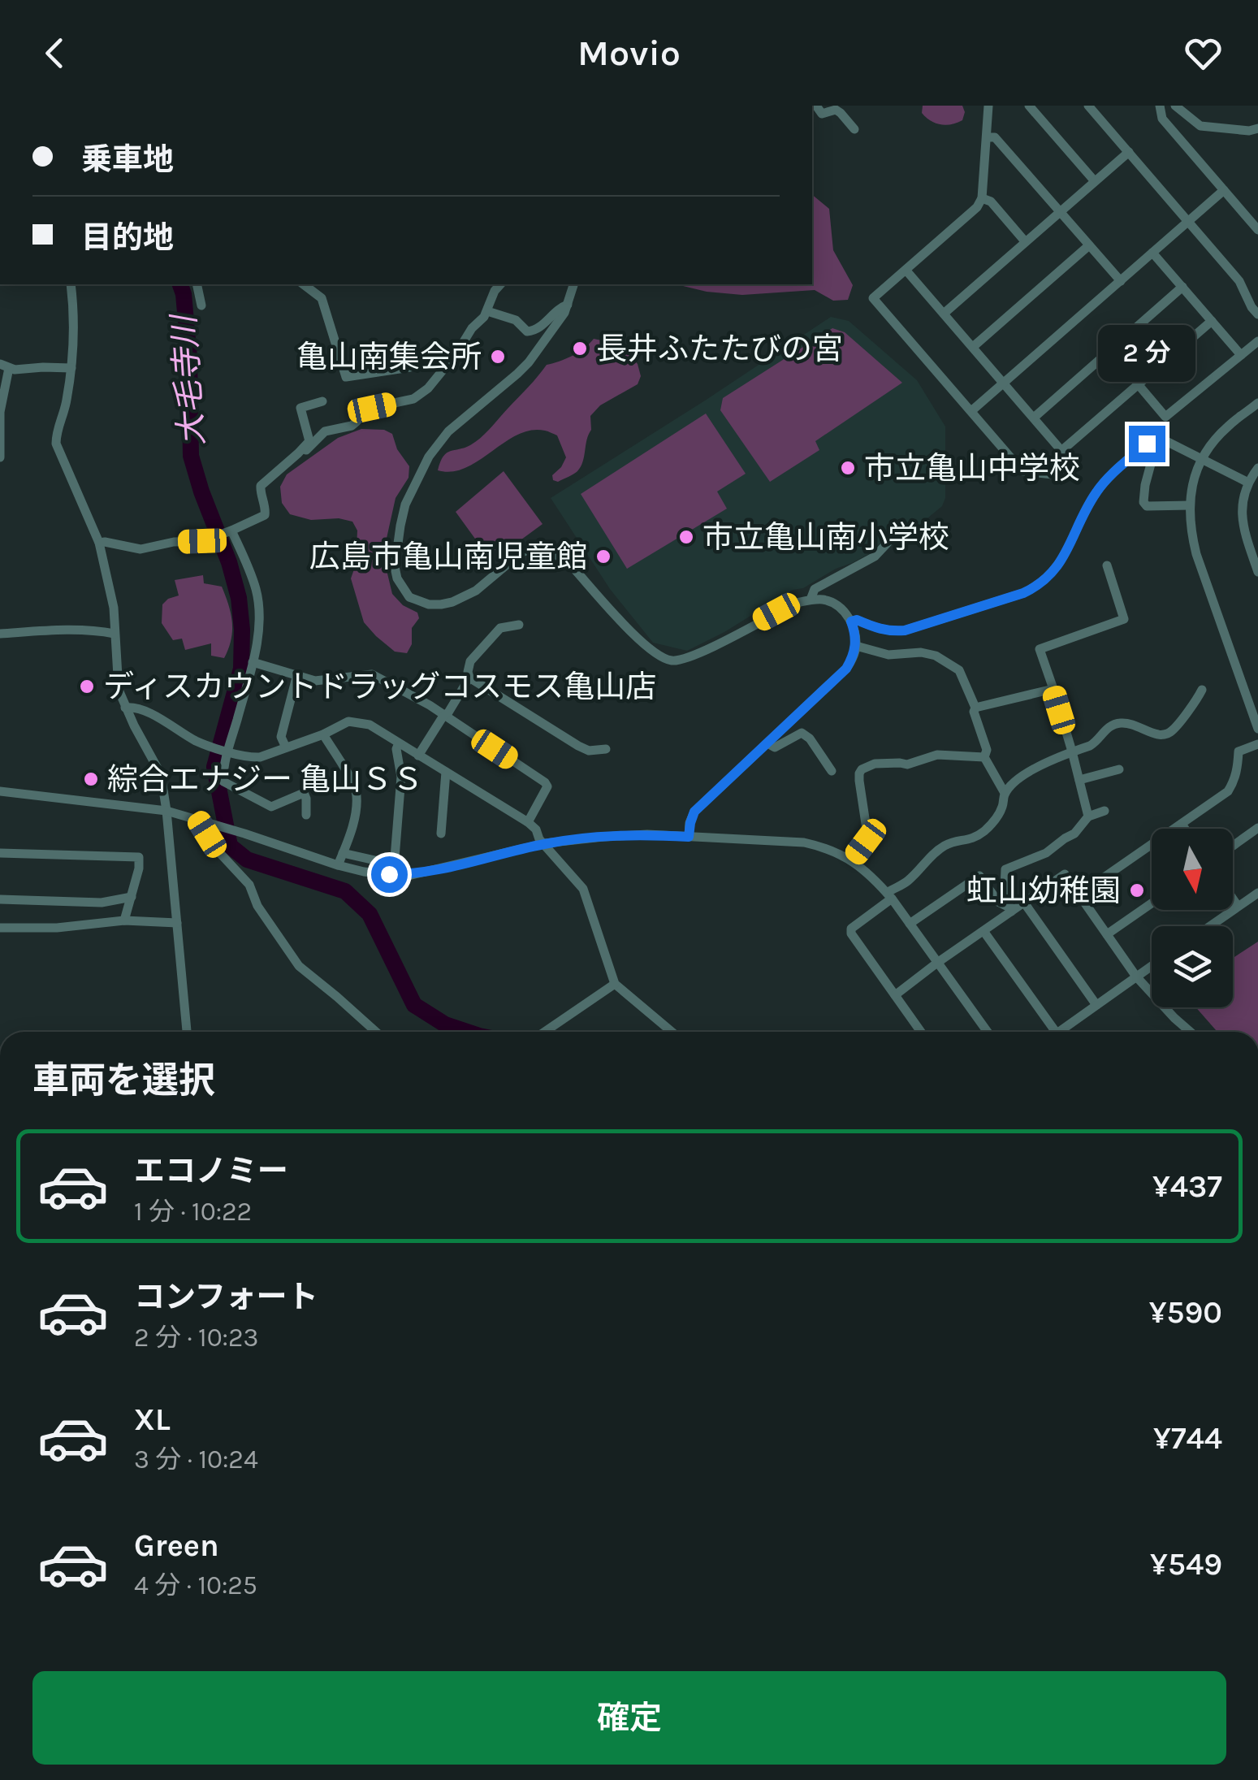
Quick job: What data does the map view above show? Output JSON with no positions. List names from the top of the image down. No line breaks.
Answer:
{"water":["大毛寺川"],"places":["長井ふたたびの宮","亀山南集会所","市立亀山中学校","市立亀山南小学校","広島市亀山南児童館","ディスカウントドラッグコスモス亀山店","綜合エナジー 亀山ＳＳ","虹山幼稚園"],"north":"bottom","page":{"header":"Movio","banner":["乗車地","目的地"],"bubble":"2 分","heading":"車両を選択","list":[{"name":"エコノミー","note":"1 分 · 10:22","value":"¥437"},{"name":"コンフォート","note":"2 分 · 10:23","value":"¥590"},{"name":"XL","note":"3 分 · 10:24","value":"¥744"},{"name":"Green","note":"4 分 · 10:25","value":"¥549"}],"buttons":"確定"}}
